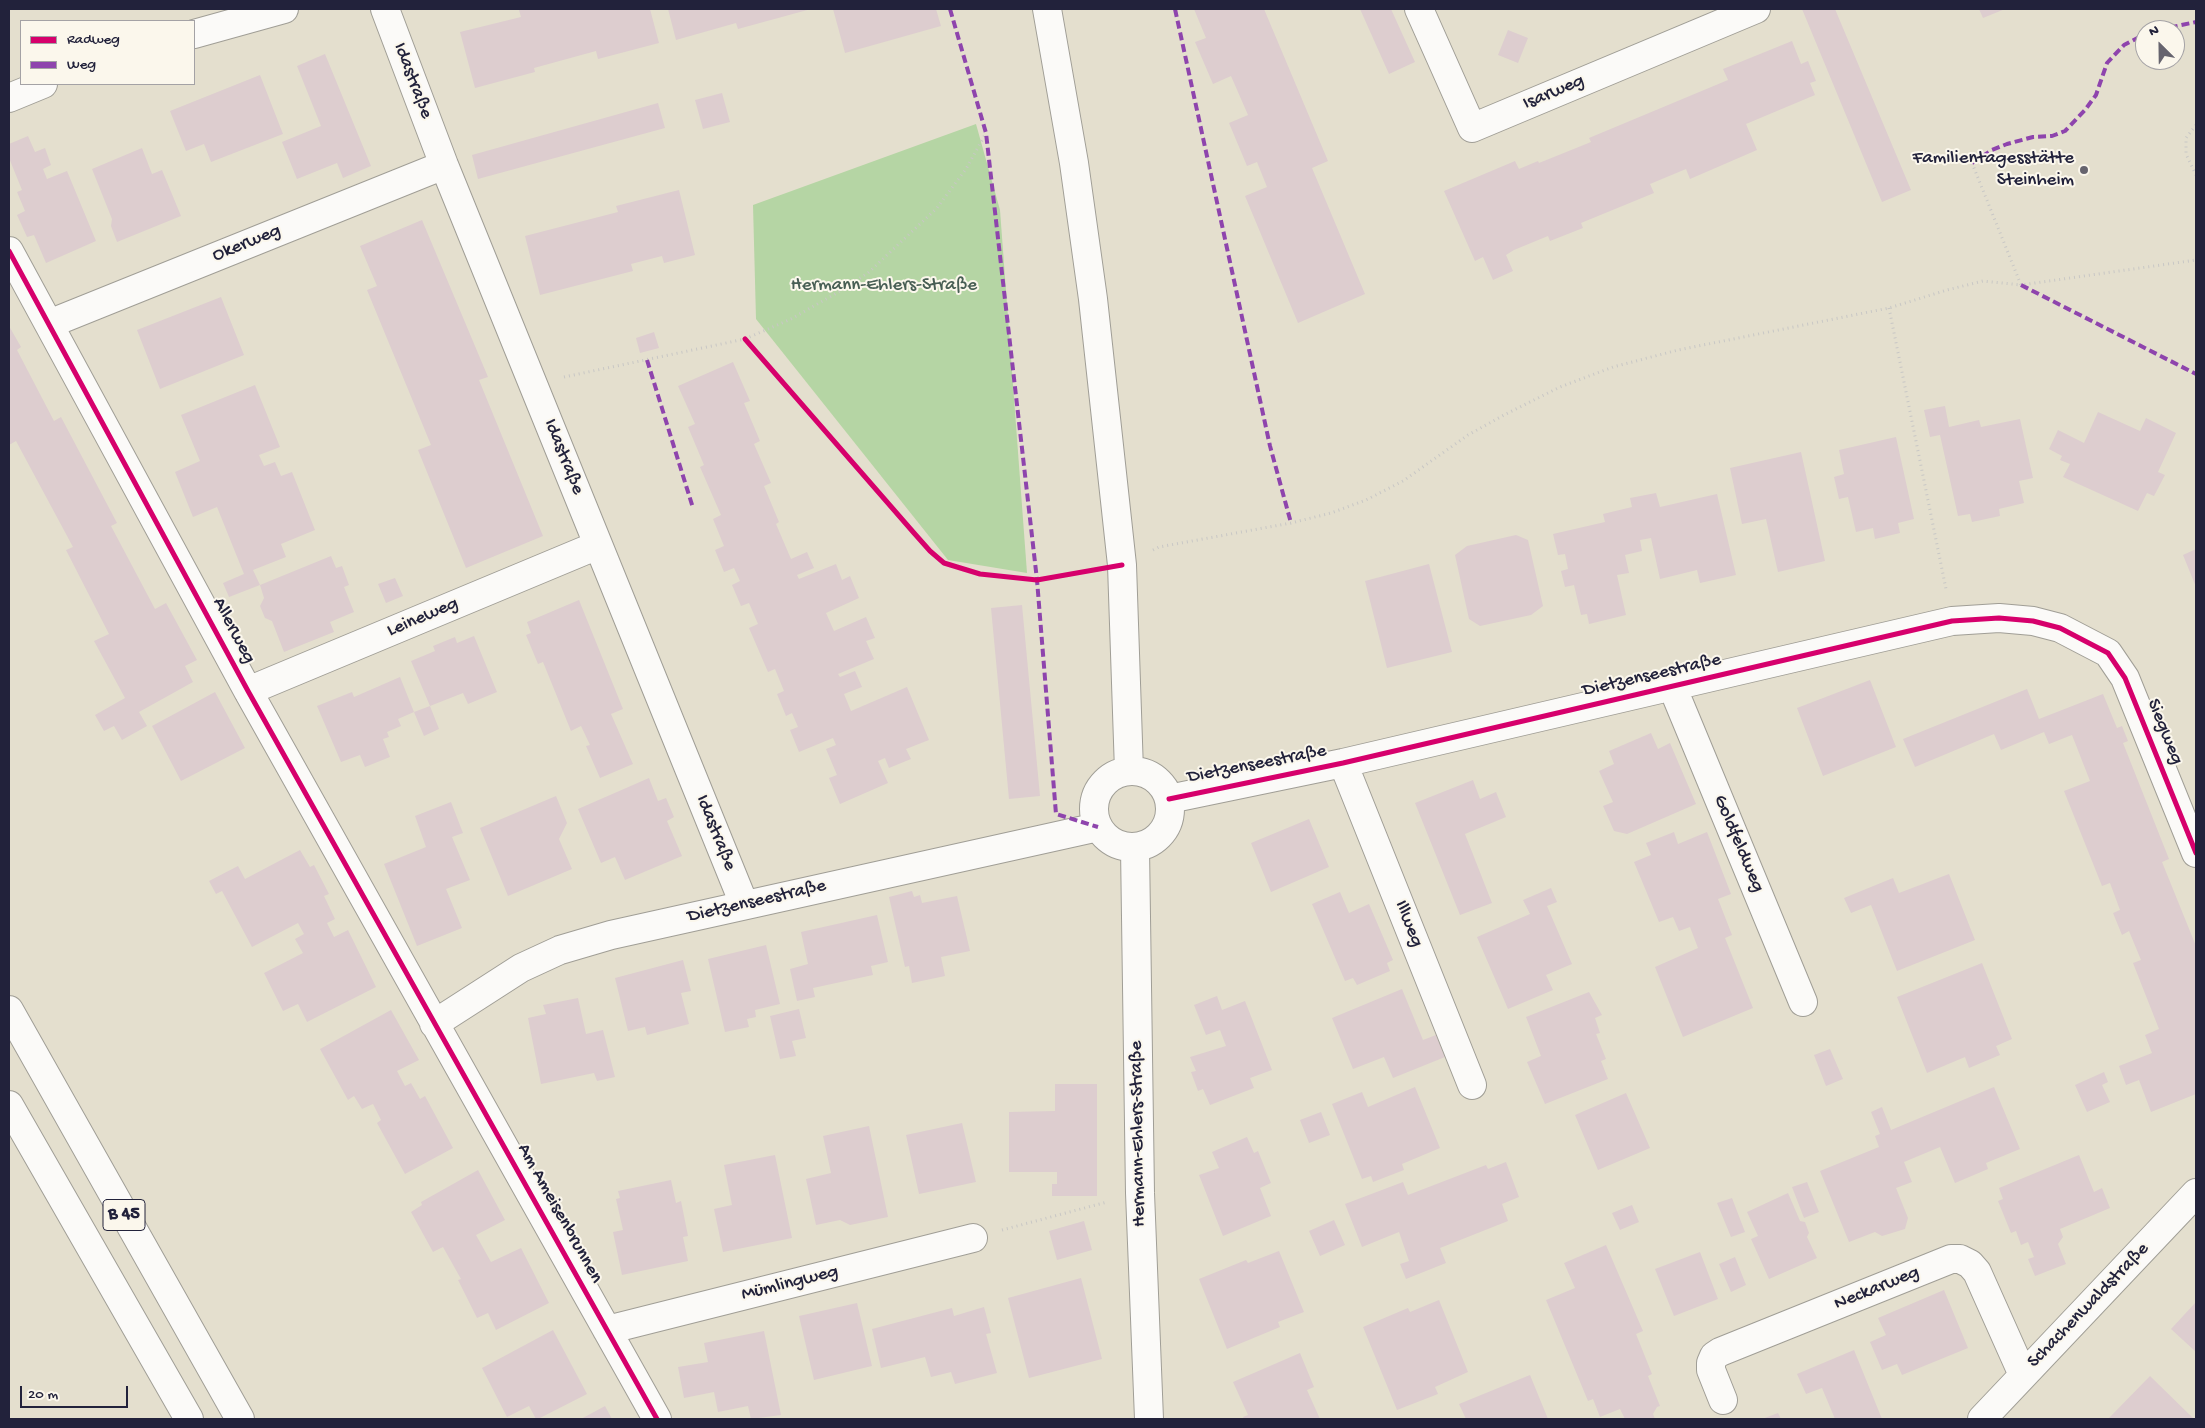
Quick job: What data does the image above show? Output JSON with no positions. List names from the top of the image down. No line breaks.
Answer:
{"streets":{"main road":["Idastraße","Isarweg","Okerweg","Leineweg","Allerweg","Dietzenseestraße","Siegweg","Goldfeldweg","Illweg","Hermann-Ehlers-Straße","Am Ameisenbrunnen","B 45","Mümlingweg","Neckarweg","Schachenwaldstraße"]},"crossings":[["Idastraße","Okerweg"],["Idastraße","Leineweg"],["Idastraße","Dietzenseestraße"],["Okerweg","Allerweg"],["Leineweg","Allerweg"],["Allerweg","Dietzenseestraße"],["Allerweg","Am Ameisenbrunnen"],["Dietzenseestraße","Siegweg"],["Dietzenseestraße","Goldfeldweg"],["Dietzenseestraße","Illweg"],["Dietzenseestraße","Hermann-Ehlers-Straße"],["Dietzenseestraße","Am Ameisenbrunnen"],["Am Ameisenbrunnen","Mümlingweg"],["Neckarweg","Schachenwaldstraße"]],"parks":["Hermann-Ehlers-Straße"],"places":["Familientagesstätte Steinheim"],"legend":["Radweg","Weg"],"scale_bar":"20 m","north":"top left"}
